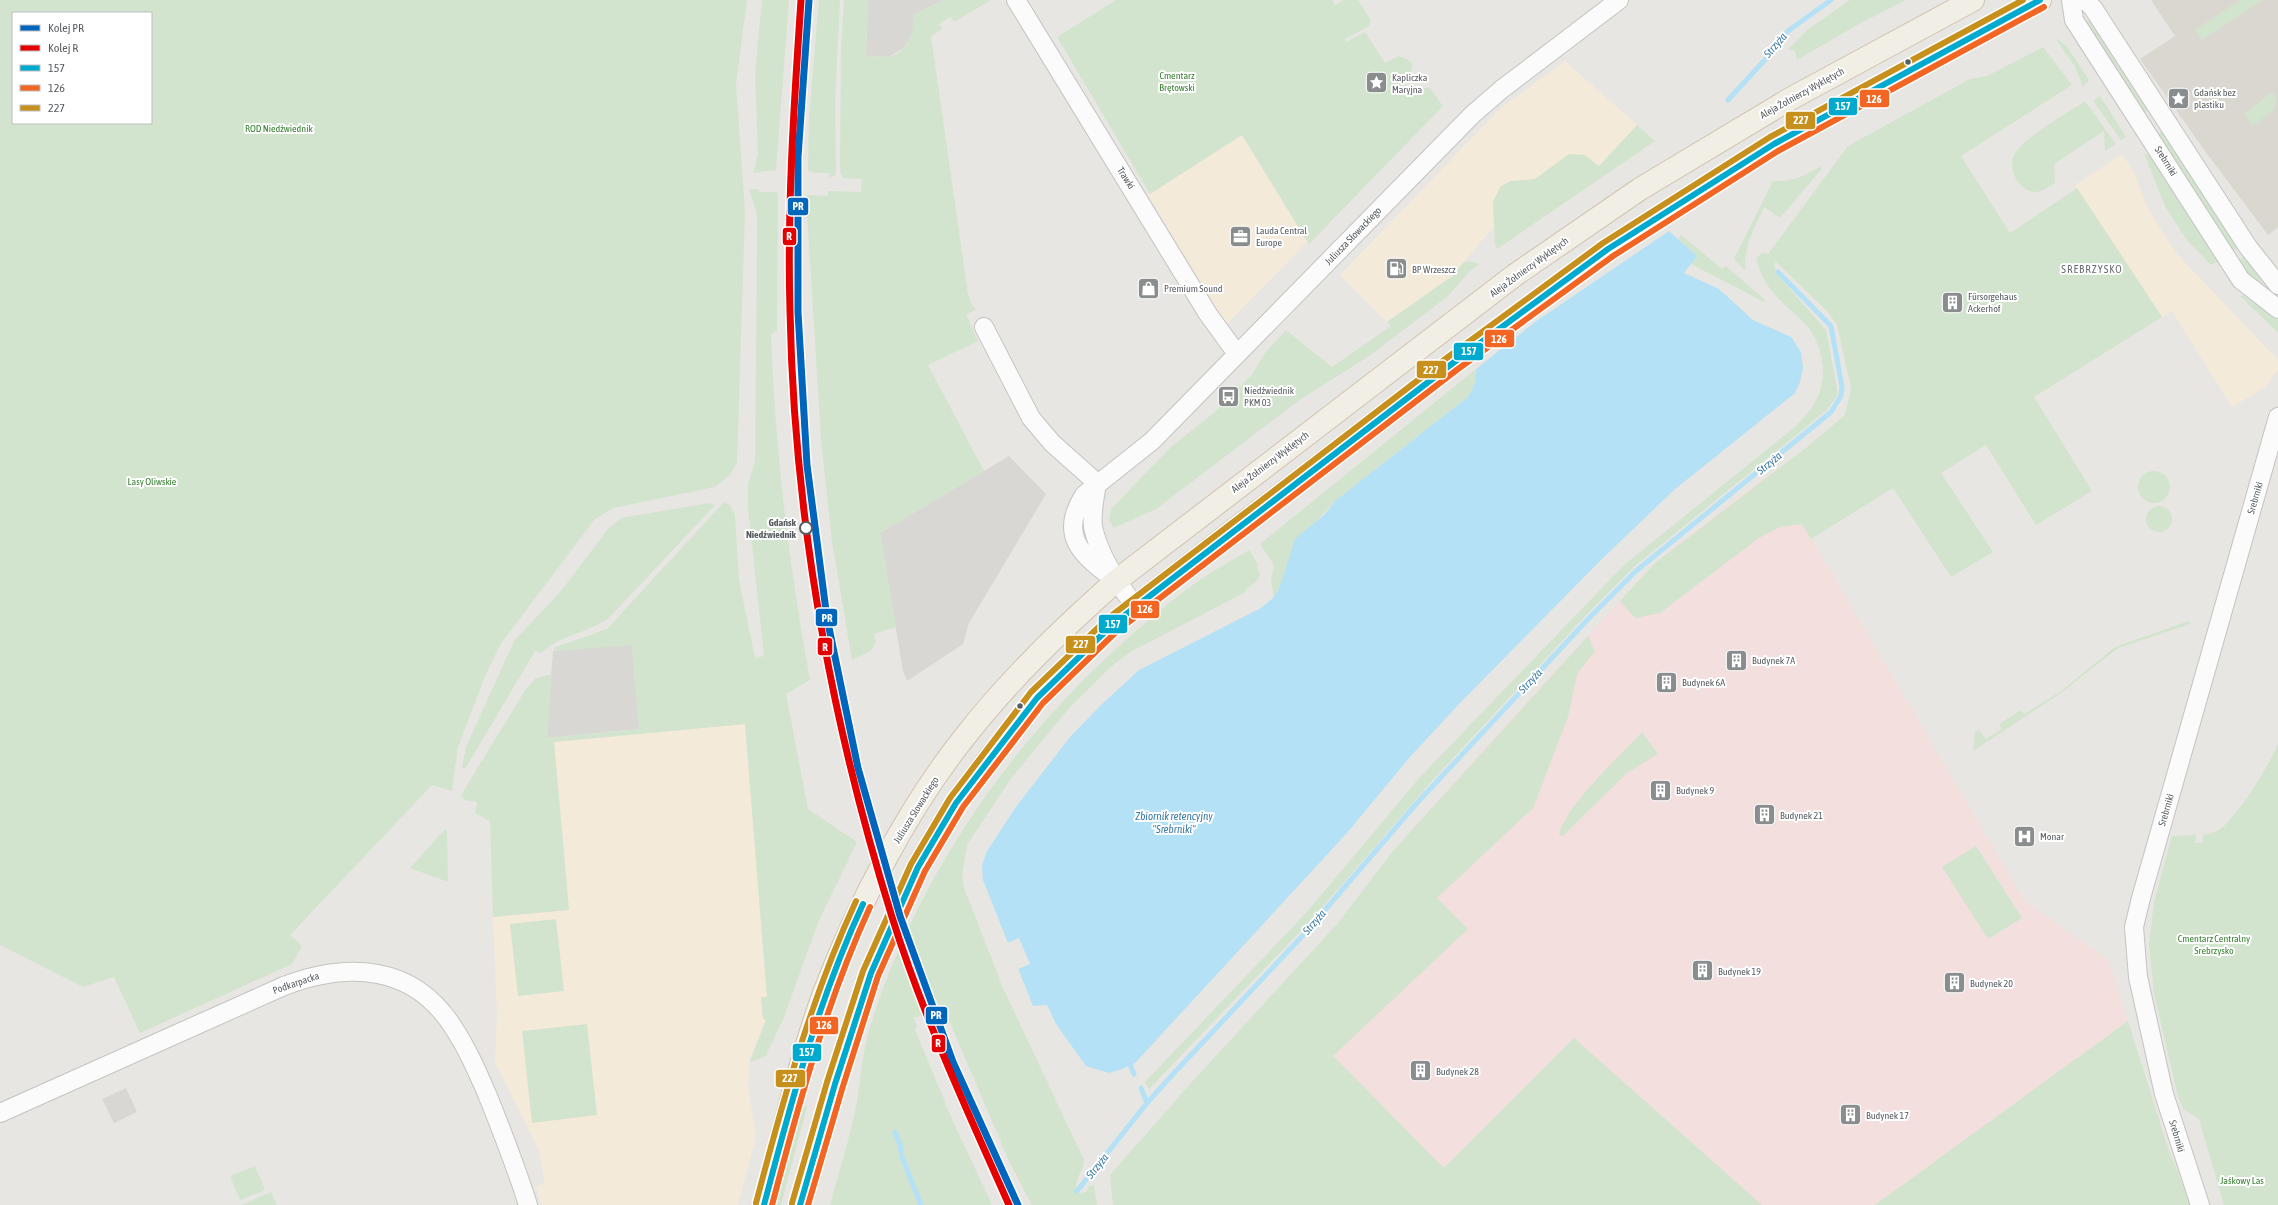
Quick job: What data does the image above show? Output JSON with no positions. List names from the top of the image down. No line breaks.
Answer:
{"streets":{"main road":["Aleja Żołnierzy Wyklętych","Juliusza Słowackiego"],"street":["Srebrniki","Trawki","Podkarpacka"]},"crossings":[["Aleja Żołnierzy Wyklętych","Juliusza Słowackiego"],["Trawki","Juliusza Słowackiego"]],"districts":["SREBRZYSKO"],"water":["Strzyża","Zbiornik retencyjny \"Srebrniki\""],"parks":["Cmentarz Brętowski","ROD Niedźwiednik","Lasy Oliwskie","Cmentarz Centralny Srebrzysko","Jaśkowy Las"],"places":{"place":["Kapliczka Maryjna","Gdańsk bez plastiku"],"office":["Lauda Central Europe"],"fuel station":["BP Wrzeszcz"],"shop":["Premium Sound"],"building":["Fürsorgehaus Ackerhof","Budynek 7A","Budynek 6A","Budynek 9","Budynek 21","Budynek 19","Budynek 20","Budynek 28","Budynek 17"],"bus stop":["Niedźwiednik PKM 03"],"other":["Gdańsk Niedźwiednik"],"hospital":["Monar"]},"lines":["rail line PR","rail line R","transit line 157","transit line 227","transit line 126"],"legend":["Kolej PR","Kolej R","157","126","227"]}
